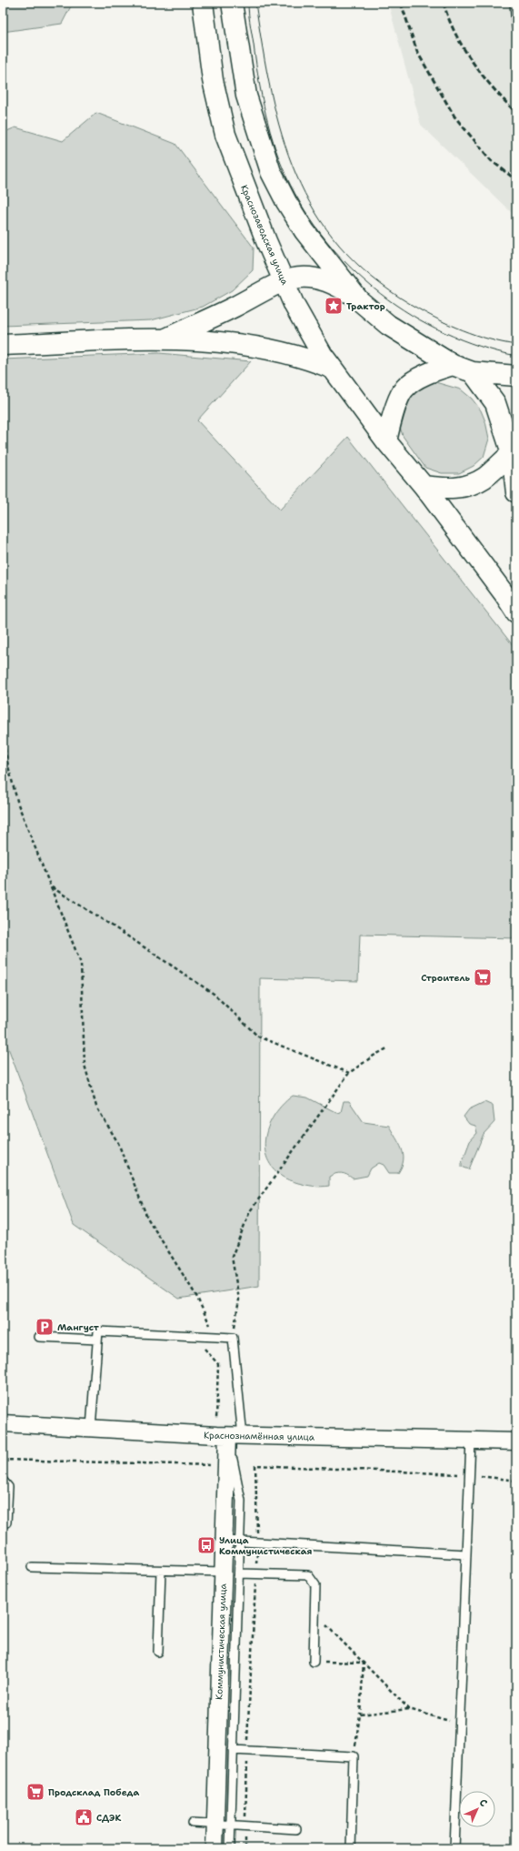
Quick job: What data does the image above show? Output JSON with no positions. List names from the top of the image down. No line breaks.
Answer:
{"streets":{"main road":["Краснозаводская улица"],"street":["Краснознамённая улица","Коммунистическая улица"]},"crossings":[["Краснознамённая улица","Коммунистическая улица"]],"places":{"place":["Трактор"],"supermarket":["Строитель","Продсклад Победа"],"parking":["Мангуст"],"bus stop":["Улица Коммунистическая"],"public building":["СДЭК"]},"north":"top right"}
